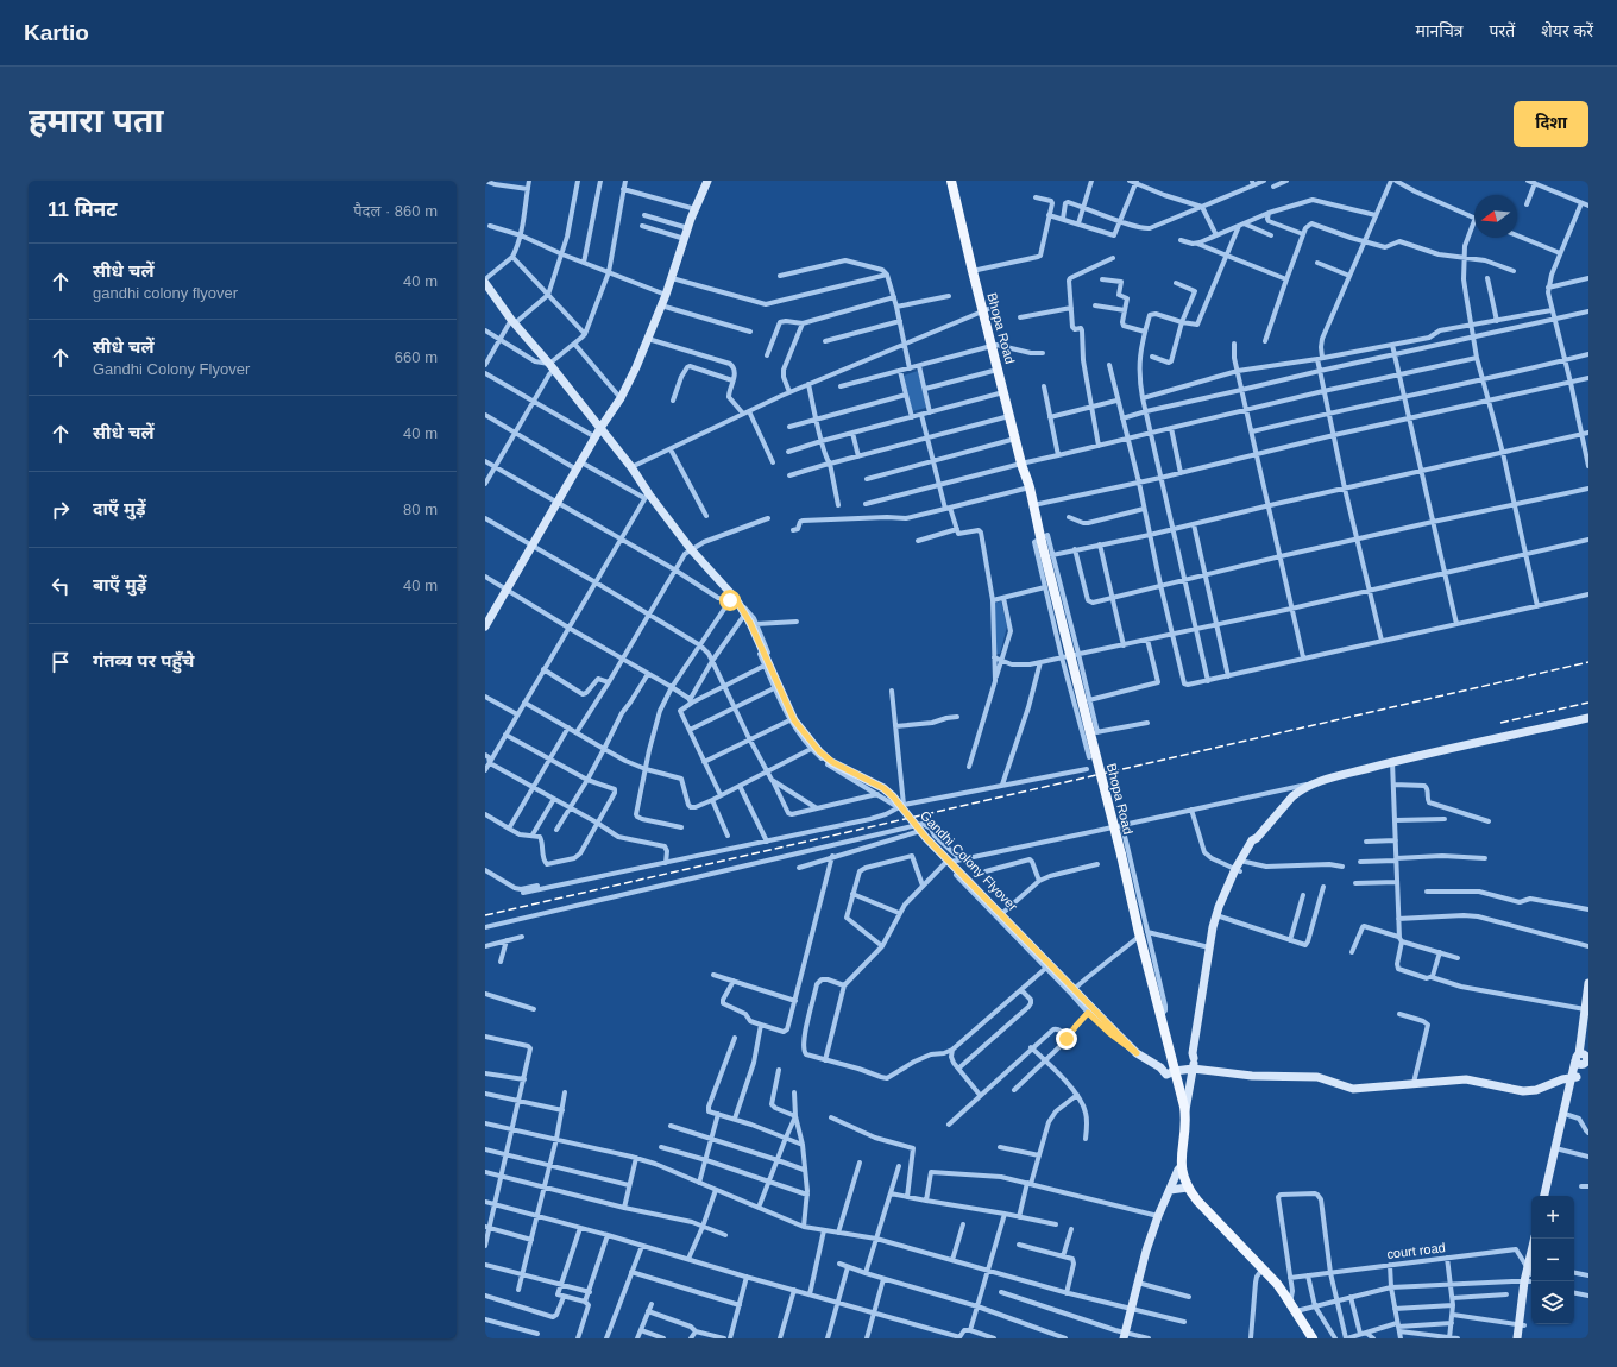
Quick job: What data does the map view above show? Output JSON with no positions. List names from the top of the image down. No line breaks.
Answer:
{"streets":{"main road":["Bhopa Road"],"street":["Gandhi Colony Flyover","court road"]},"crossings":[["Bhopa Road","Gandhi Colony Flyover"]],"north":"left","page":{"header":"Kartio","nav":["मानचित्र","परतें","शेयर करें"],"buttons":"दिशा","title":"हमारा पता","heading":["11 मिनट","पैदल · 860 m"],"list":[["सीधे चलें","gandhi colony flyover","40 m"],["सीधे चलें","Gandhi Colony Flyover","660 m"],["सीधे चलें","40 m"],["दाएँ मुड़ें","80 m"],["बाएँ मुड़ें","40 m"],"गंतव्य पर पहुँचे"],"map_buttons":["+","−"]}}
